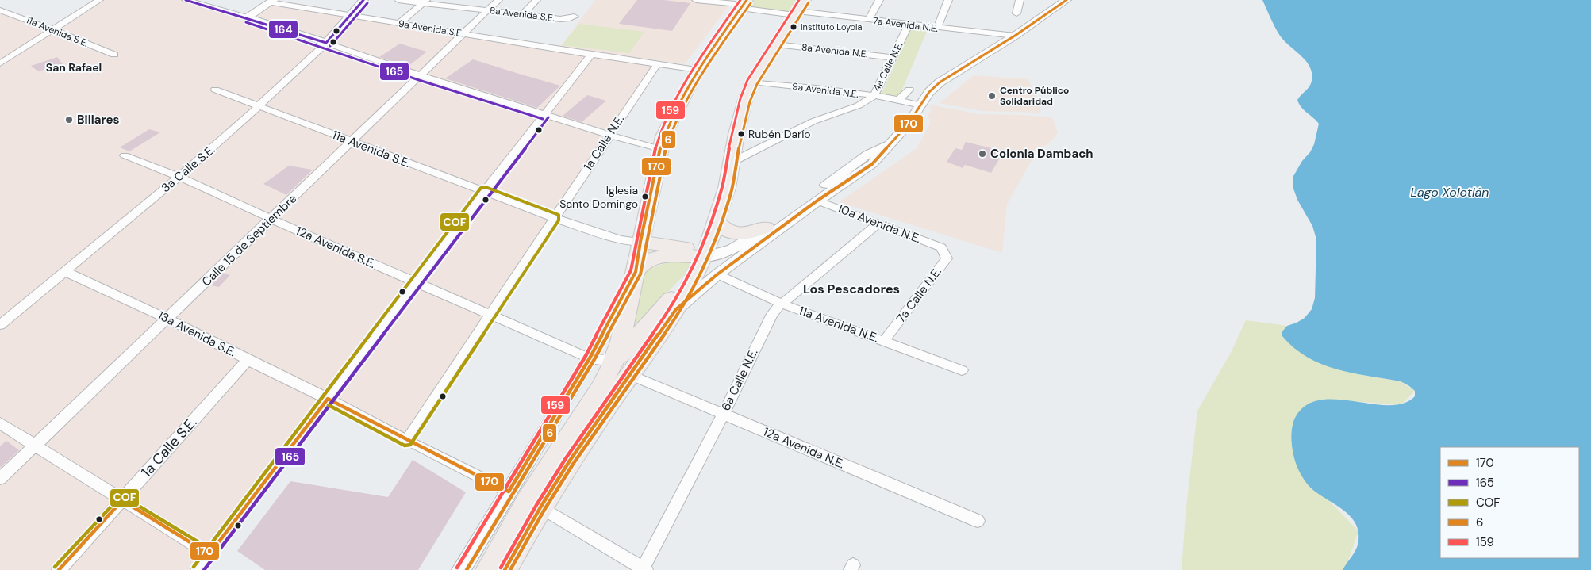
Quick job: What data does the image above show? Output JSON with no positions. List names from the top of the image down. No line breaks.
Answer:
{"streets":{"street":["8a Avenida S.E.","7a Avenida N.E.","9a Avenida S.E.","11a Avenida S.E.","8a Avenida N.E.","4a Calle N.E.","9a Avenida N.E.","1a Calle N.E.","3a Calle S.E.","10a Avenida N.E.","Calle 15 de Septiembre","12a Avenida S.E.","7a Calle N.E.","11a Avenida N.E.","13a Avenida S.E.","6a Calle N.E.","1a Calle S.E.","12a Avenida N.E."]},"crossings":[["8a Avenida S.E.","Calle 15 de Septiembre"],["7a Avenida N.E.","4a Calle N.E."],["9a Avenida S.E.","3a Calle S.E."],["9a Avenida S.E.","Calle 15 de Septiembre"],["11a Avenida S.E.","3a Calle S.E."],["11a Avenida S.E.","Calle 15 de Septiembre"],["8a Avenida N.E.","4a Calle N.E."],["4a Calle N.E.","9a Avenida N.E."],["1a Calle N.E.","13a Avenida S.E."],["3a Calle S.E.","12a Avenida S.E."],["3a Calle S.E.","13a Avenida S.E."],["10a Avenida N.E.","7a Calle N.E."],["10a Avenida N.E.","6a Calle N.E."],["Calle 15 de Septiembre","12a Avenida S.E."],["Calle 15 de Septiembre","13a Avenida S.E."],["7a Calle N.E.","11a Avenida N.E."],["11a Avenida N.E.","6a Calle N.E."],["13a Avenida S.E.","1a Calle S.E."],["6a Calle N.E.","12a Avenida N.E."]],"districts":["San Rafael","Los Pescadores"],"water":["Lago Xolotlán"],"places":["Instituto Loyola","Centro Público Solidaridad","Billares","Rubén Darío","Colonia Dambach","Iglesia Santo Domingo"],"lines":["transit line 170","transit line 159","transit line 164","transit line 6","transit line 165","transit line COF"],"legend":["170","165","COF","6","159"]}
